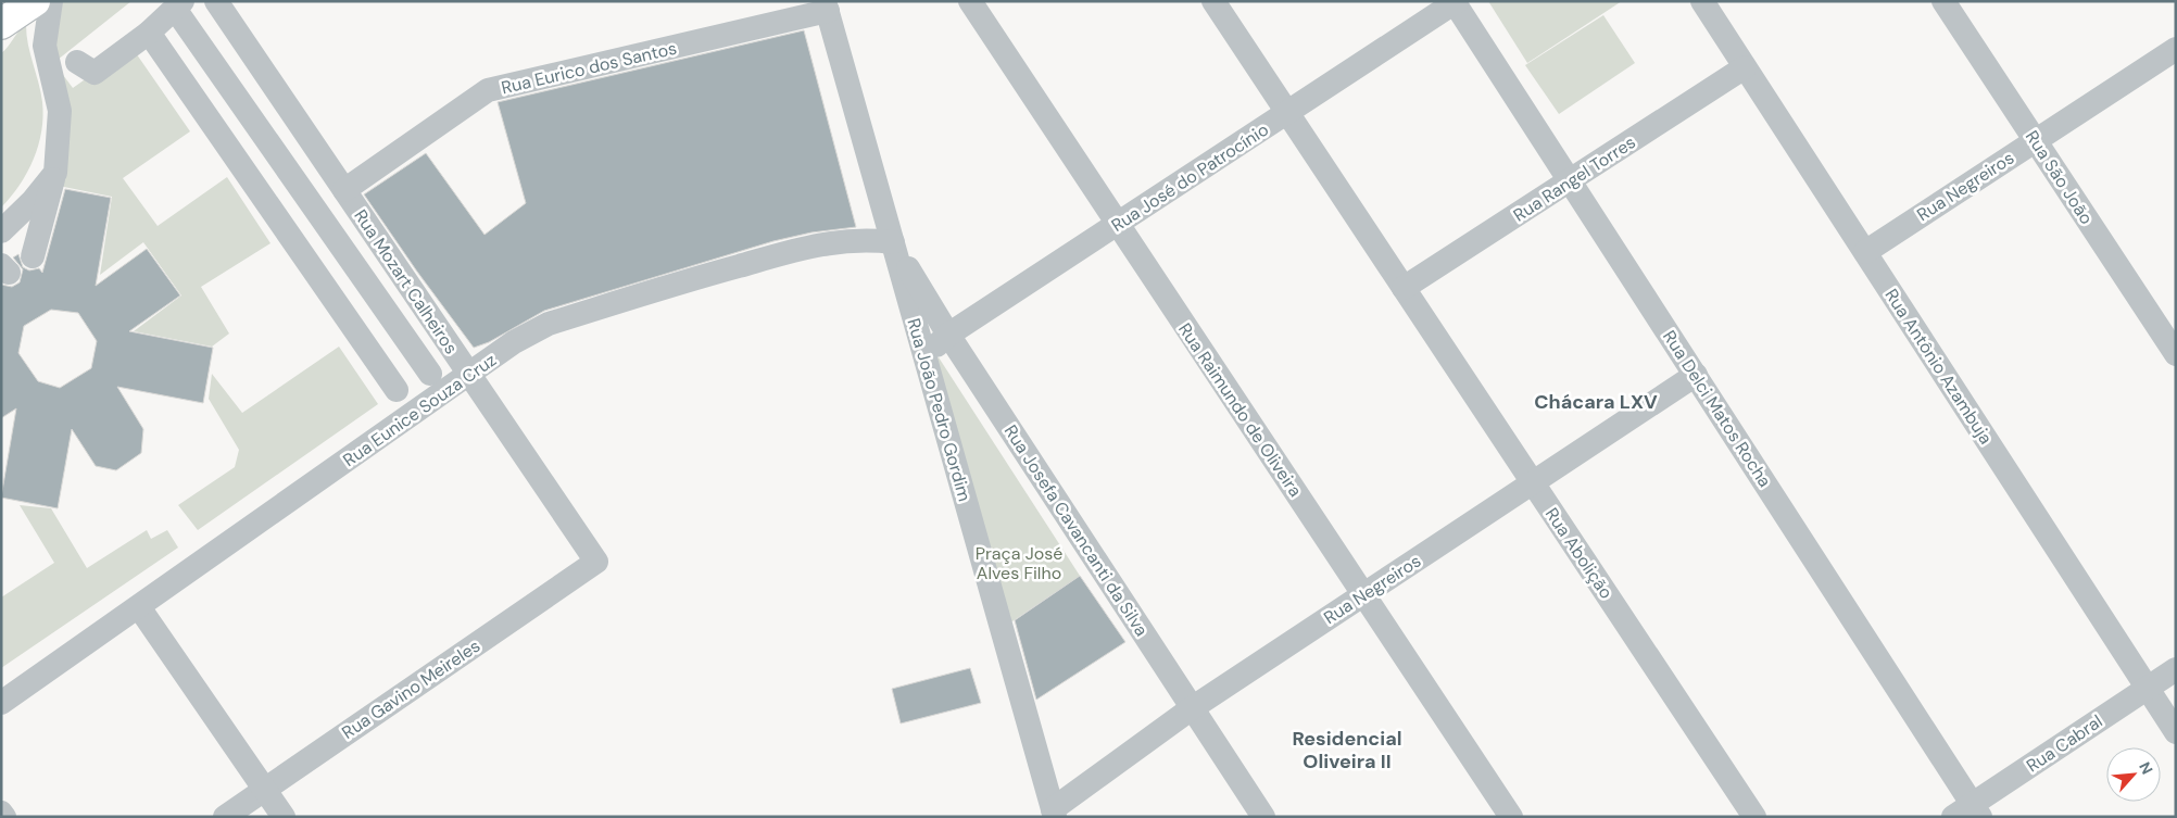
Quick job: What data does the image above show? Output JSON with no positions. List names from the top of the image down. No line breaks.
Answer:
{"streets":{"street":["Rua Eurico dos Santos","Rua José do Patrocínio","Rua São João","Rua Rangel Torres","Rua Negreiros","Rua Mozart Calheiros","Rua Antônio Azambuja","Rua Delci Matos Rocha","Rua Eunice Souza Cruz","Rua João Pedro Gordim","Rua Raimundo de Oliveira","Rua Josefa Cavancanti da Silva","Rua Abolição","Rua Gavino Meireles","Rua Cabral"]},"crossings":[["Rua Eurico dos Santos","Rua Mozart Calheiros"],["Rua Eurico dos Santos","Rua João Pedro Gordim"],["Rua José do Patrocínio","Rua Delci Matos Rocha"],["Rua José do Patrocínio","Rua João Pedro Gordim"],["Rua José do Patrocínio","Rua Raimundo de Oliveira"],["Rua José do Patrocínio","Rua Josefa Cavancanti da Silva"],["Rua José do Patrocínio","Rua Abolição"],["Rua São João","Rua Negreiros"],["Rua Rangel Torres","Rua Antônio Azambuja"],["Rua Rangel Torres","Rua Delci Matos Rocha"],["Rua Rangel Torres","Rua Abolição"],["Rua Negreiros","Rua Antônio Azambuja"],["Rua Negreiros","Rua Delci Matos Rocha"],["Rua Negreiros","Rua João Pedro Gordim"],["Rua Negreiros","Rua Raimundo de Oliveira"],["Rua Negreiros","Rua Josefa Cavancanti da Silva"],["Rua Negreiros","Rua Abolição"],["Rua Mozart Calheiros","Rua Eunice Souza Cruz"],["Rua Mozart Calheiros","Rua Gavino Meireles"],["Rua Antônio Azambuja","Rua Cabral"],["Rua Delci Matos Rocha","Rua Cabral"],["Rua Eunice Souza Cruz","Rua João Pedro Gordim"],["Rua Eunice Souza Cruz","Rua Josefa Cavancanti da Silva"],["Rua João Pedro Gordim","Rua Josefa Cavancanti da Silva"]],"districts":["Chácara LXV","Residencial Oliveira II"],"parks":["Praça José Alves Filho"],"north":"top right"}
